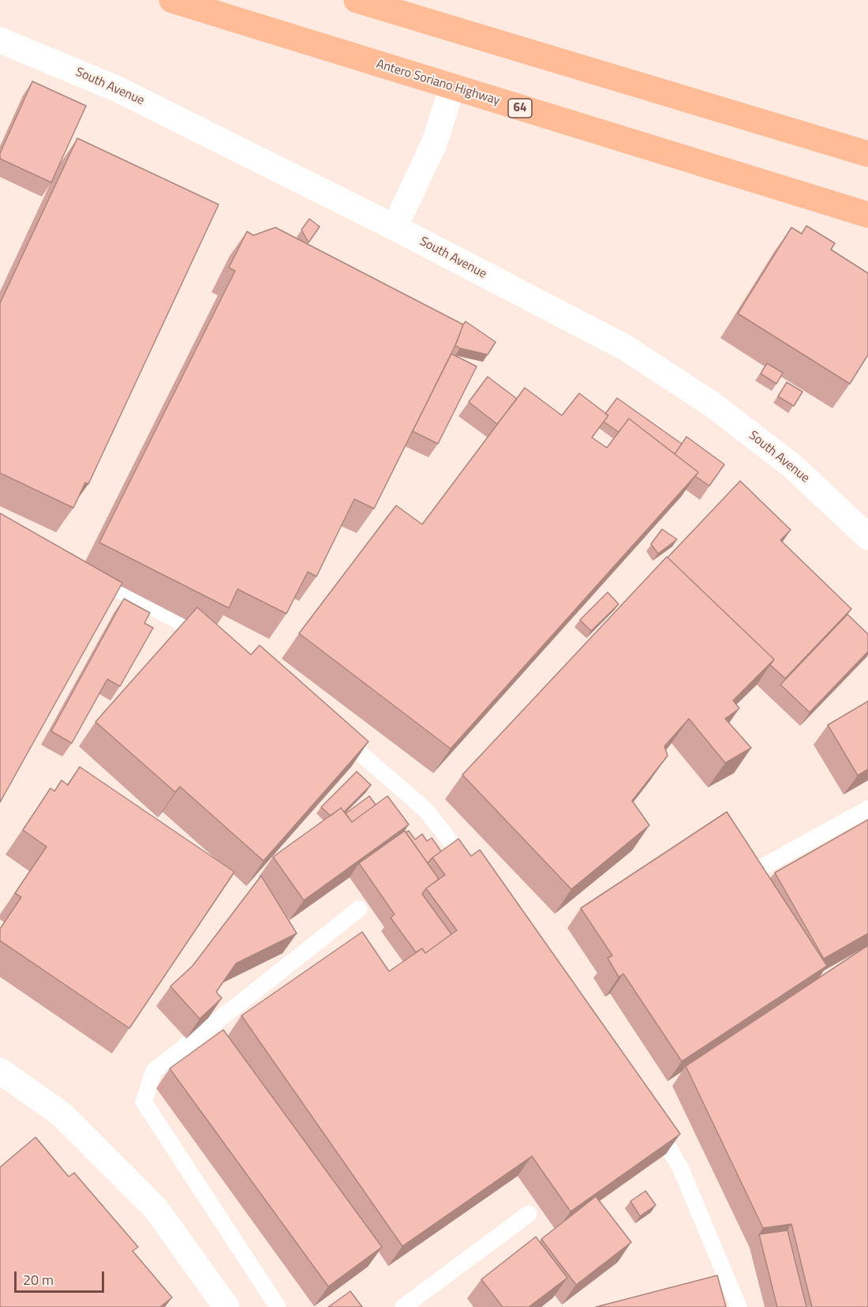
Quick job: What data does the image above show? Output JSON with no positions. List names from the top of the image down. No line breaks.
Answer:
{"streets":{"main road":["Antero Soriano Highway","64"],"street":["South Avenue"]},"scale_bar":"20 m"}
